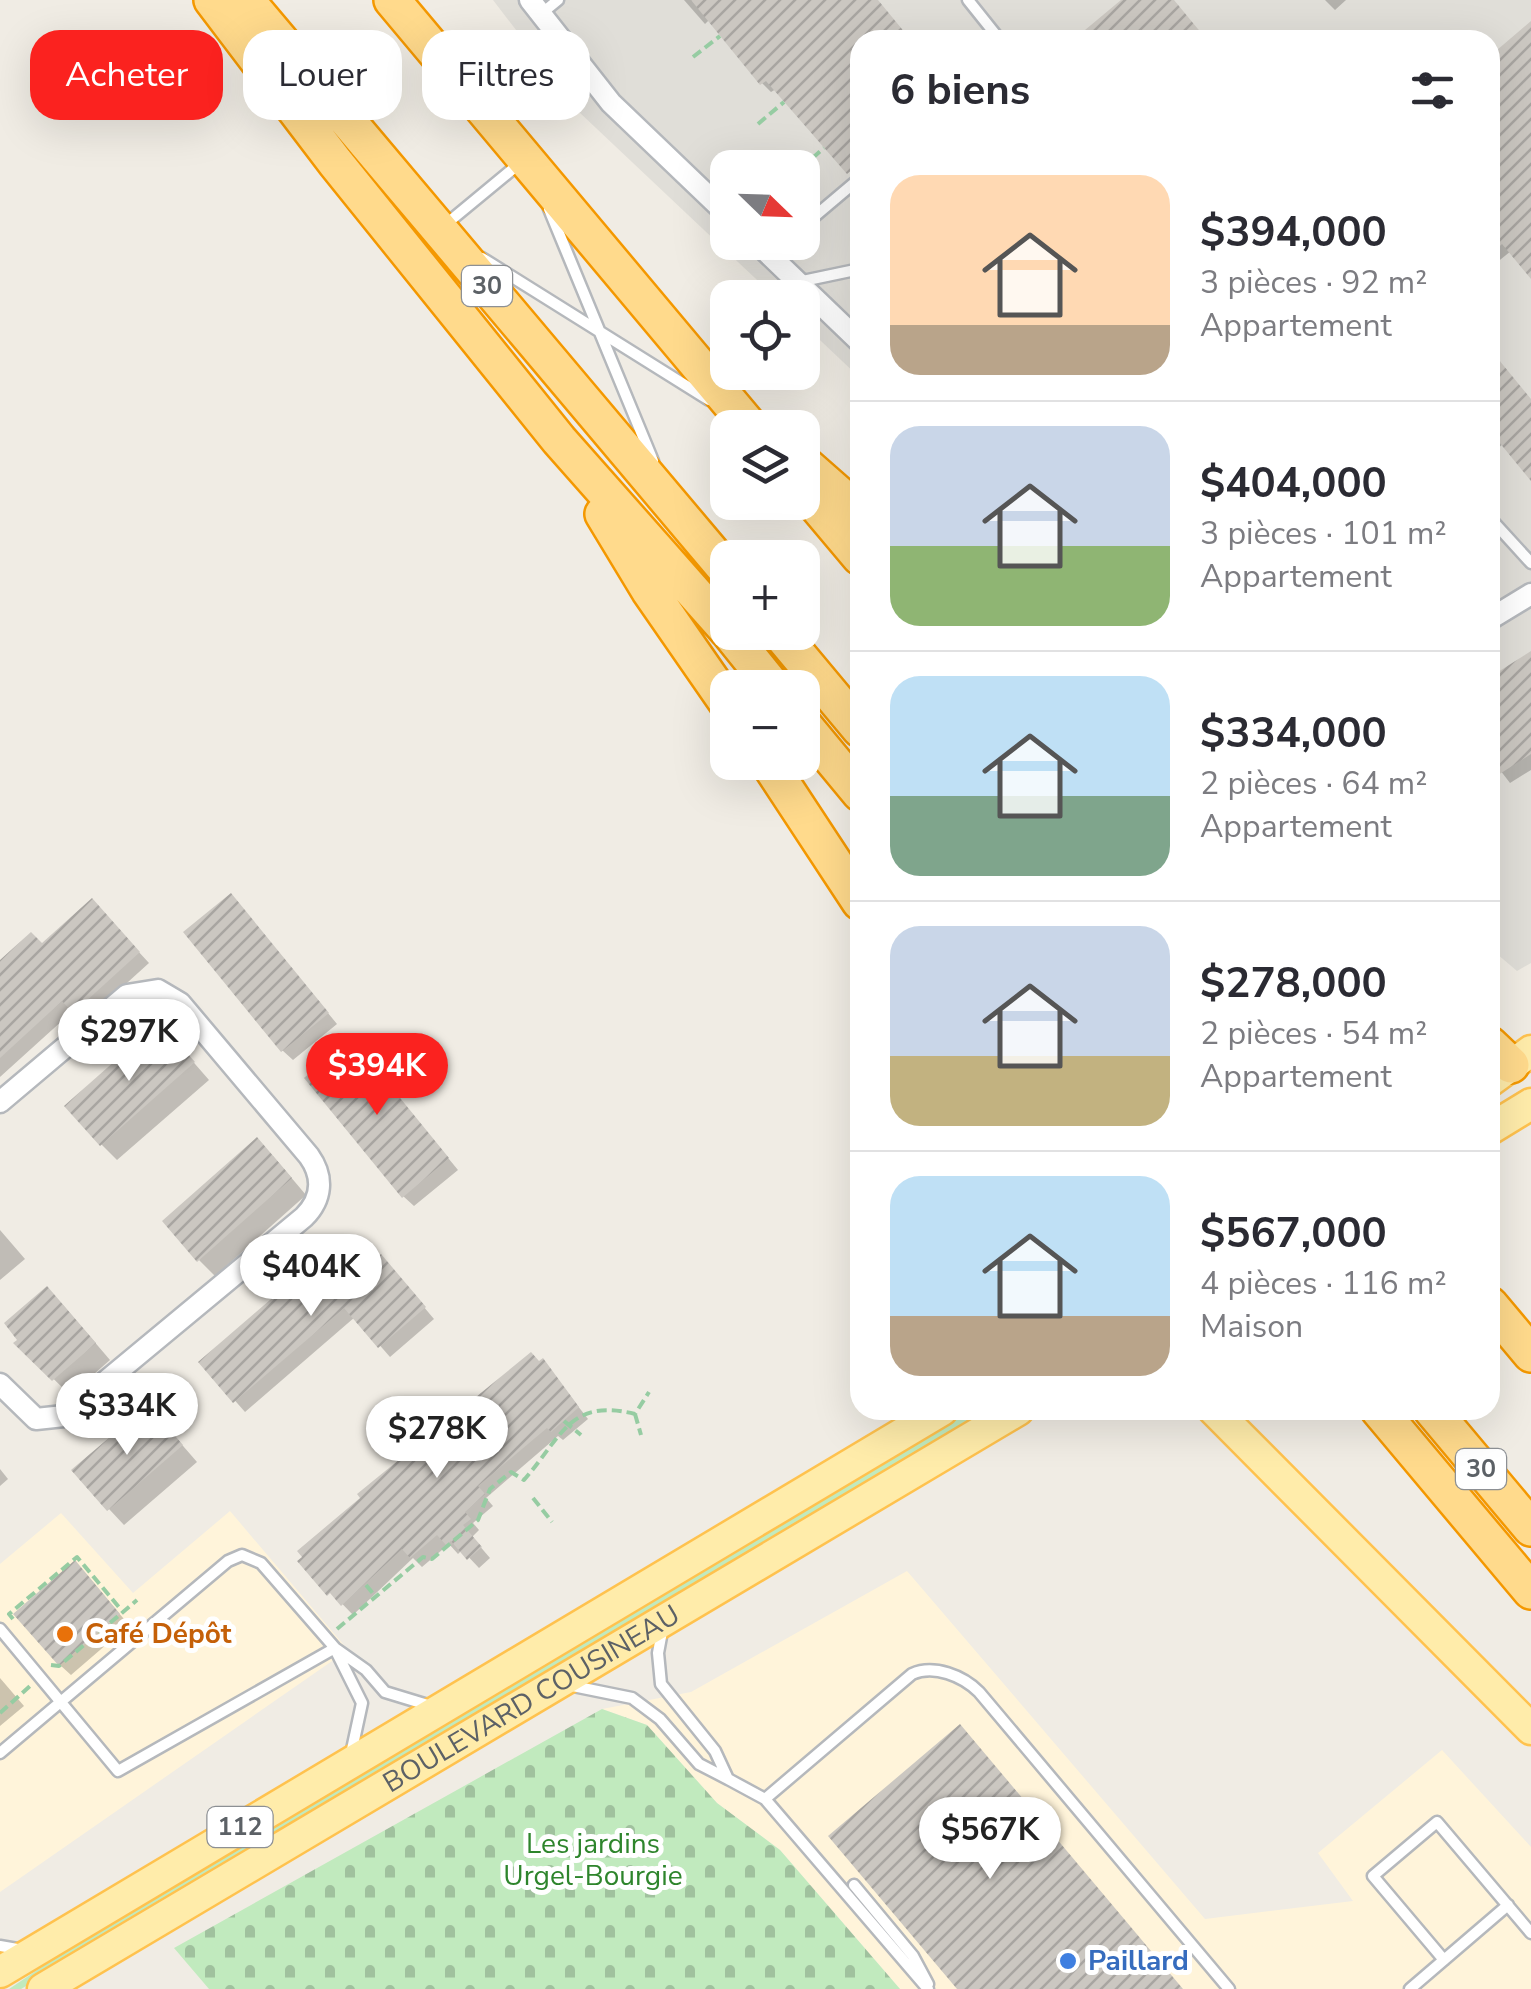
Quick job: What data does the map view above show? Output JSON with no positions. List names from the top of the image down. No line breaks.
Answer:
{"streets":{"highway":["30"],"main road":["BOULEVARD COUSINEAU","112"]},"parks":["Les jardins Urgel-Bourgie"],"places":["Café Dépôt","Paillard"],"north":"bottom right","page":{"chip":["Acheter","Louer","Filtres"],"heading":"6 biens","map_buttons":["+","−"],"list":[{"name":"$394,000","note":"3 pièces · 92 m² · Appartement"},{"name":"$404,000","note":"3 pièces · 101 m² · Appartement"},{"name":"$334,000","note":"2 pièces · 64 m² · Appartement"},{"name":"$278,000","note":"2 pièces · 54 m² · Appartement"},{"name":"$567,000","note":"4 pièces · 116 m² · Maison"}],"price":["$297K","$394K","$404K","$334K","$278K","$567K"]}}
